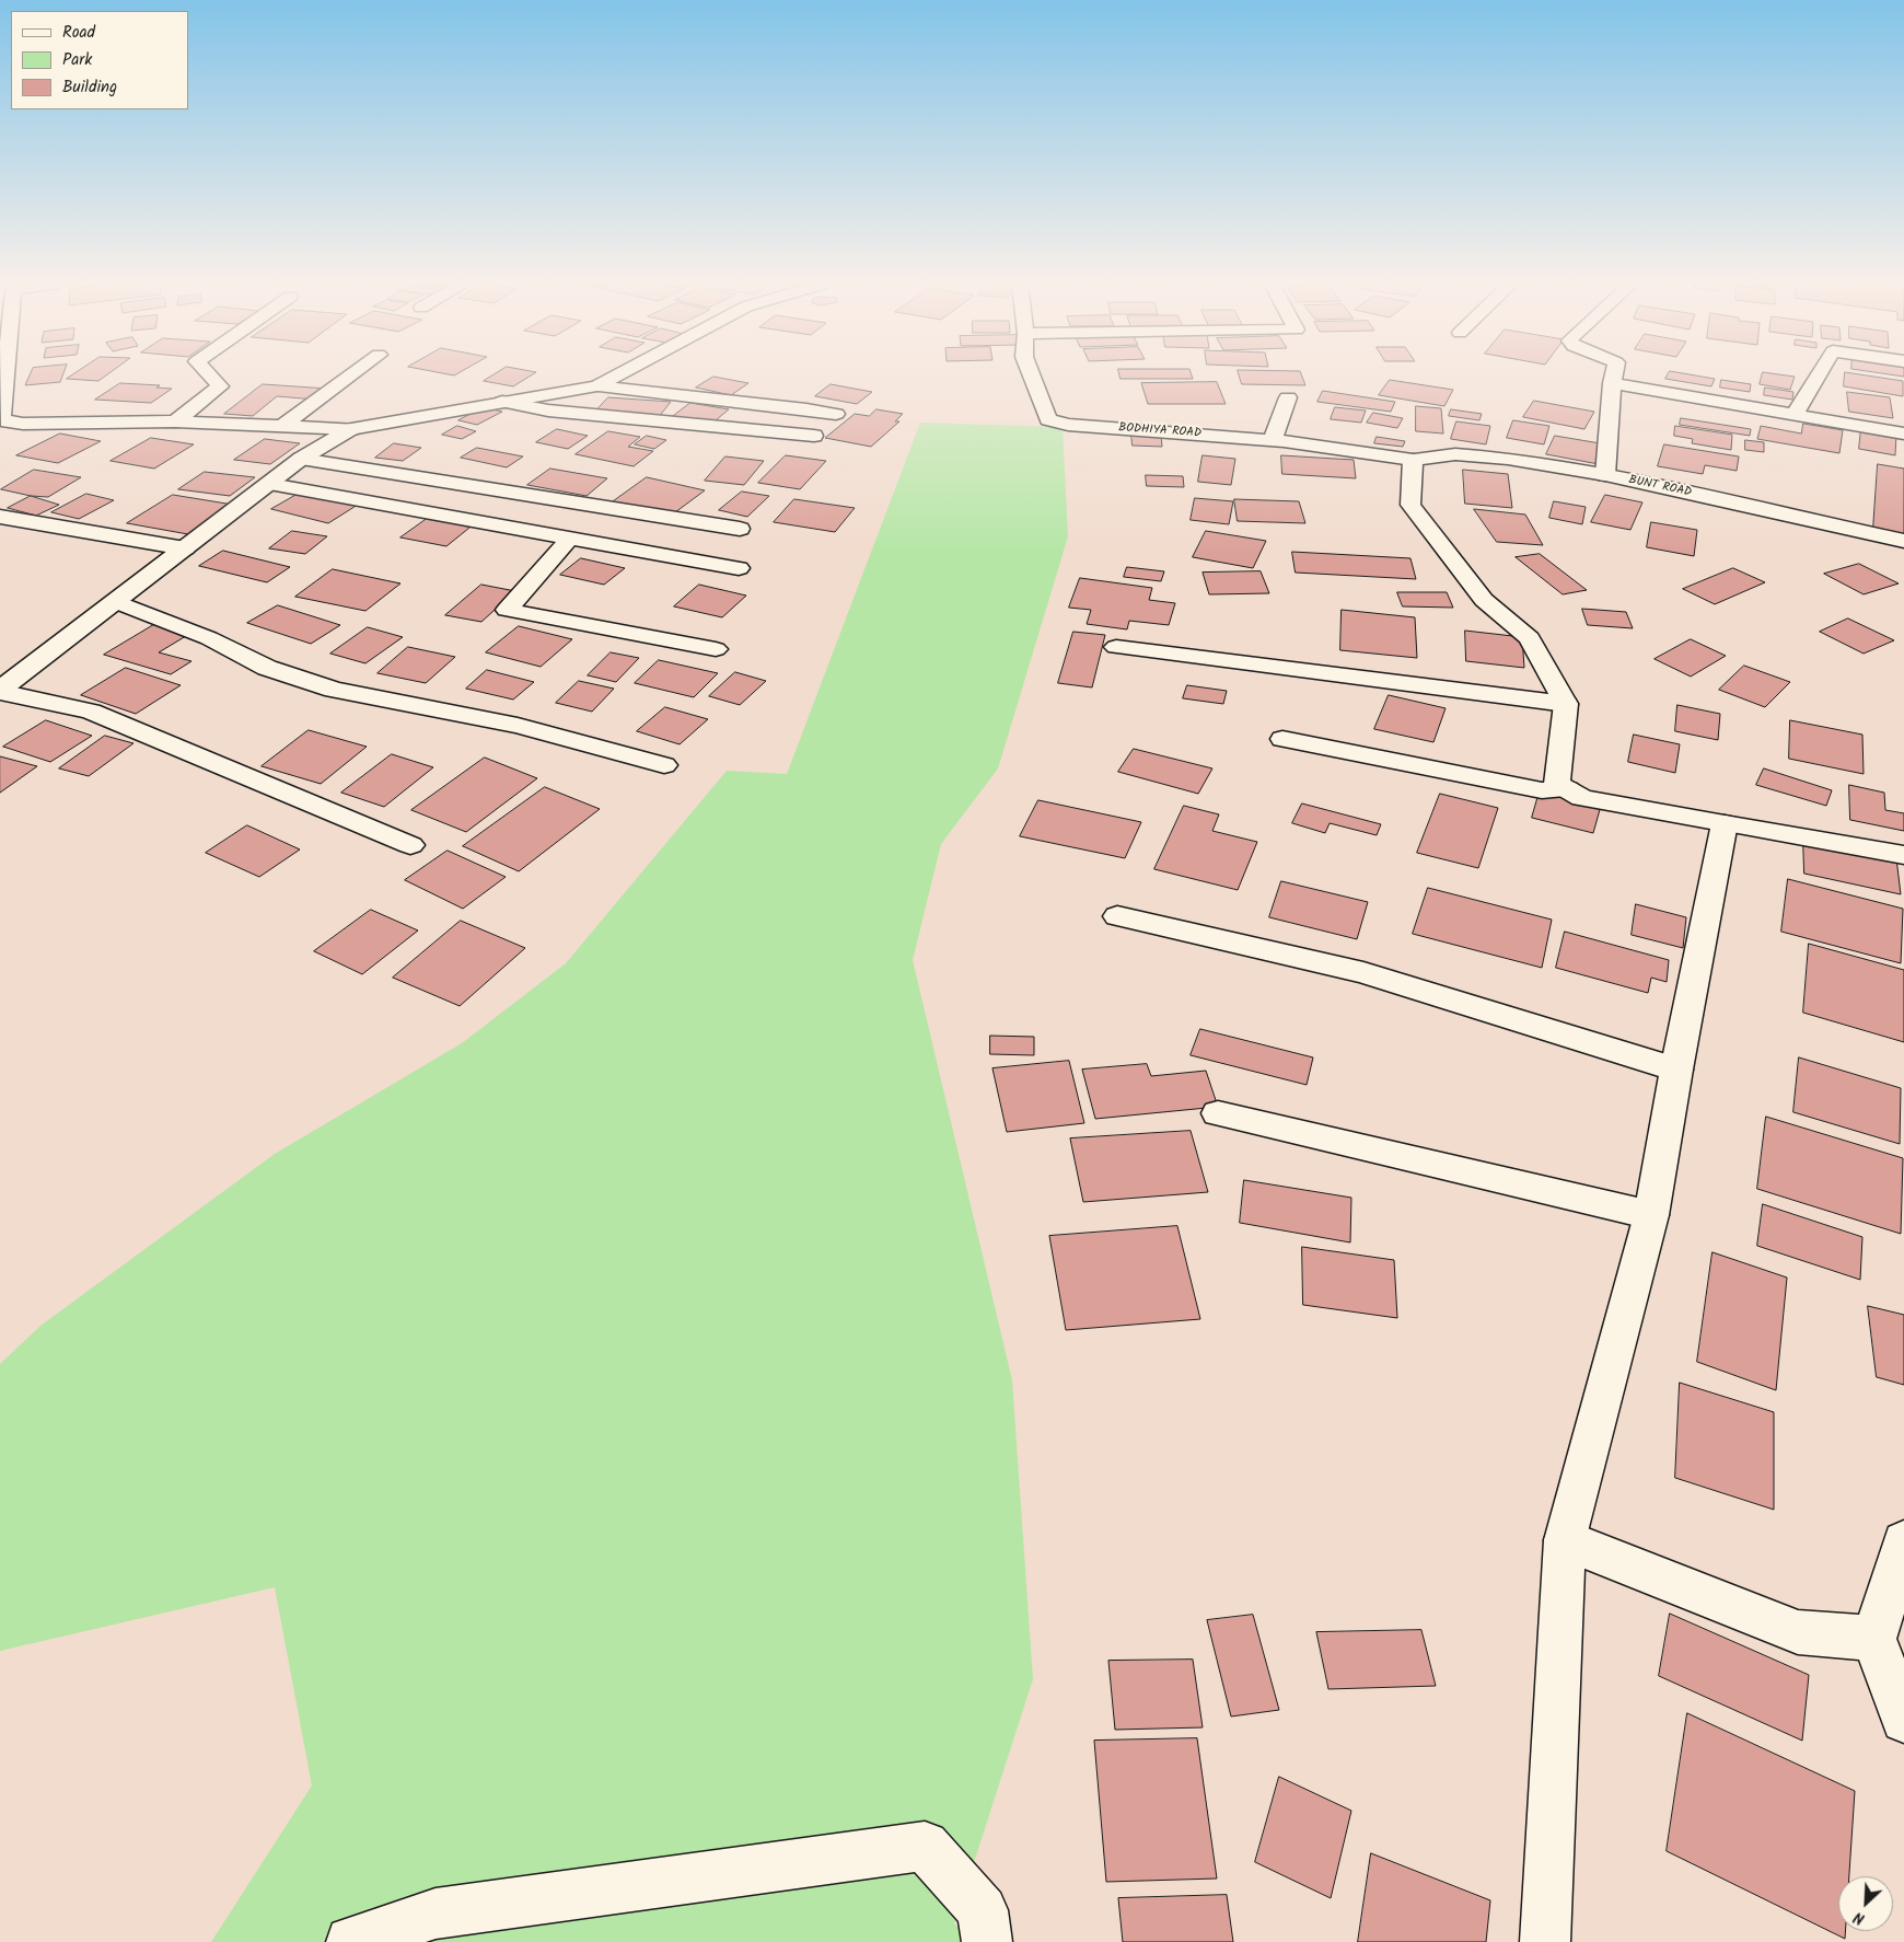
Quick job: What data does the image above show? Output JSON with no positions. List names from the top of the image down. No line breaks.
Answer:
{"streets":{"street":["BODHIYA ROAD","BUNT ROAD"]},"crossings":[["BODHIYA ROAD","BUNT ROAD"]],"legend":["Road","Park","Building"],"north":"bottom left"}
